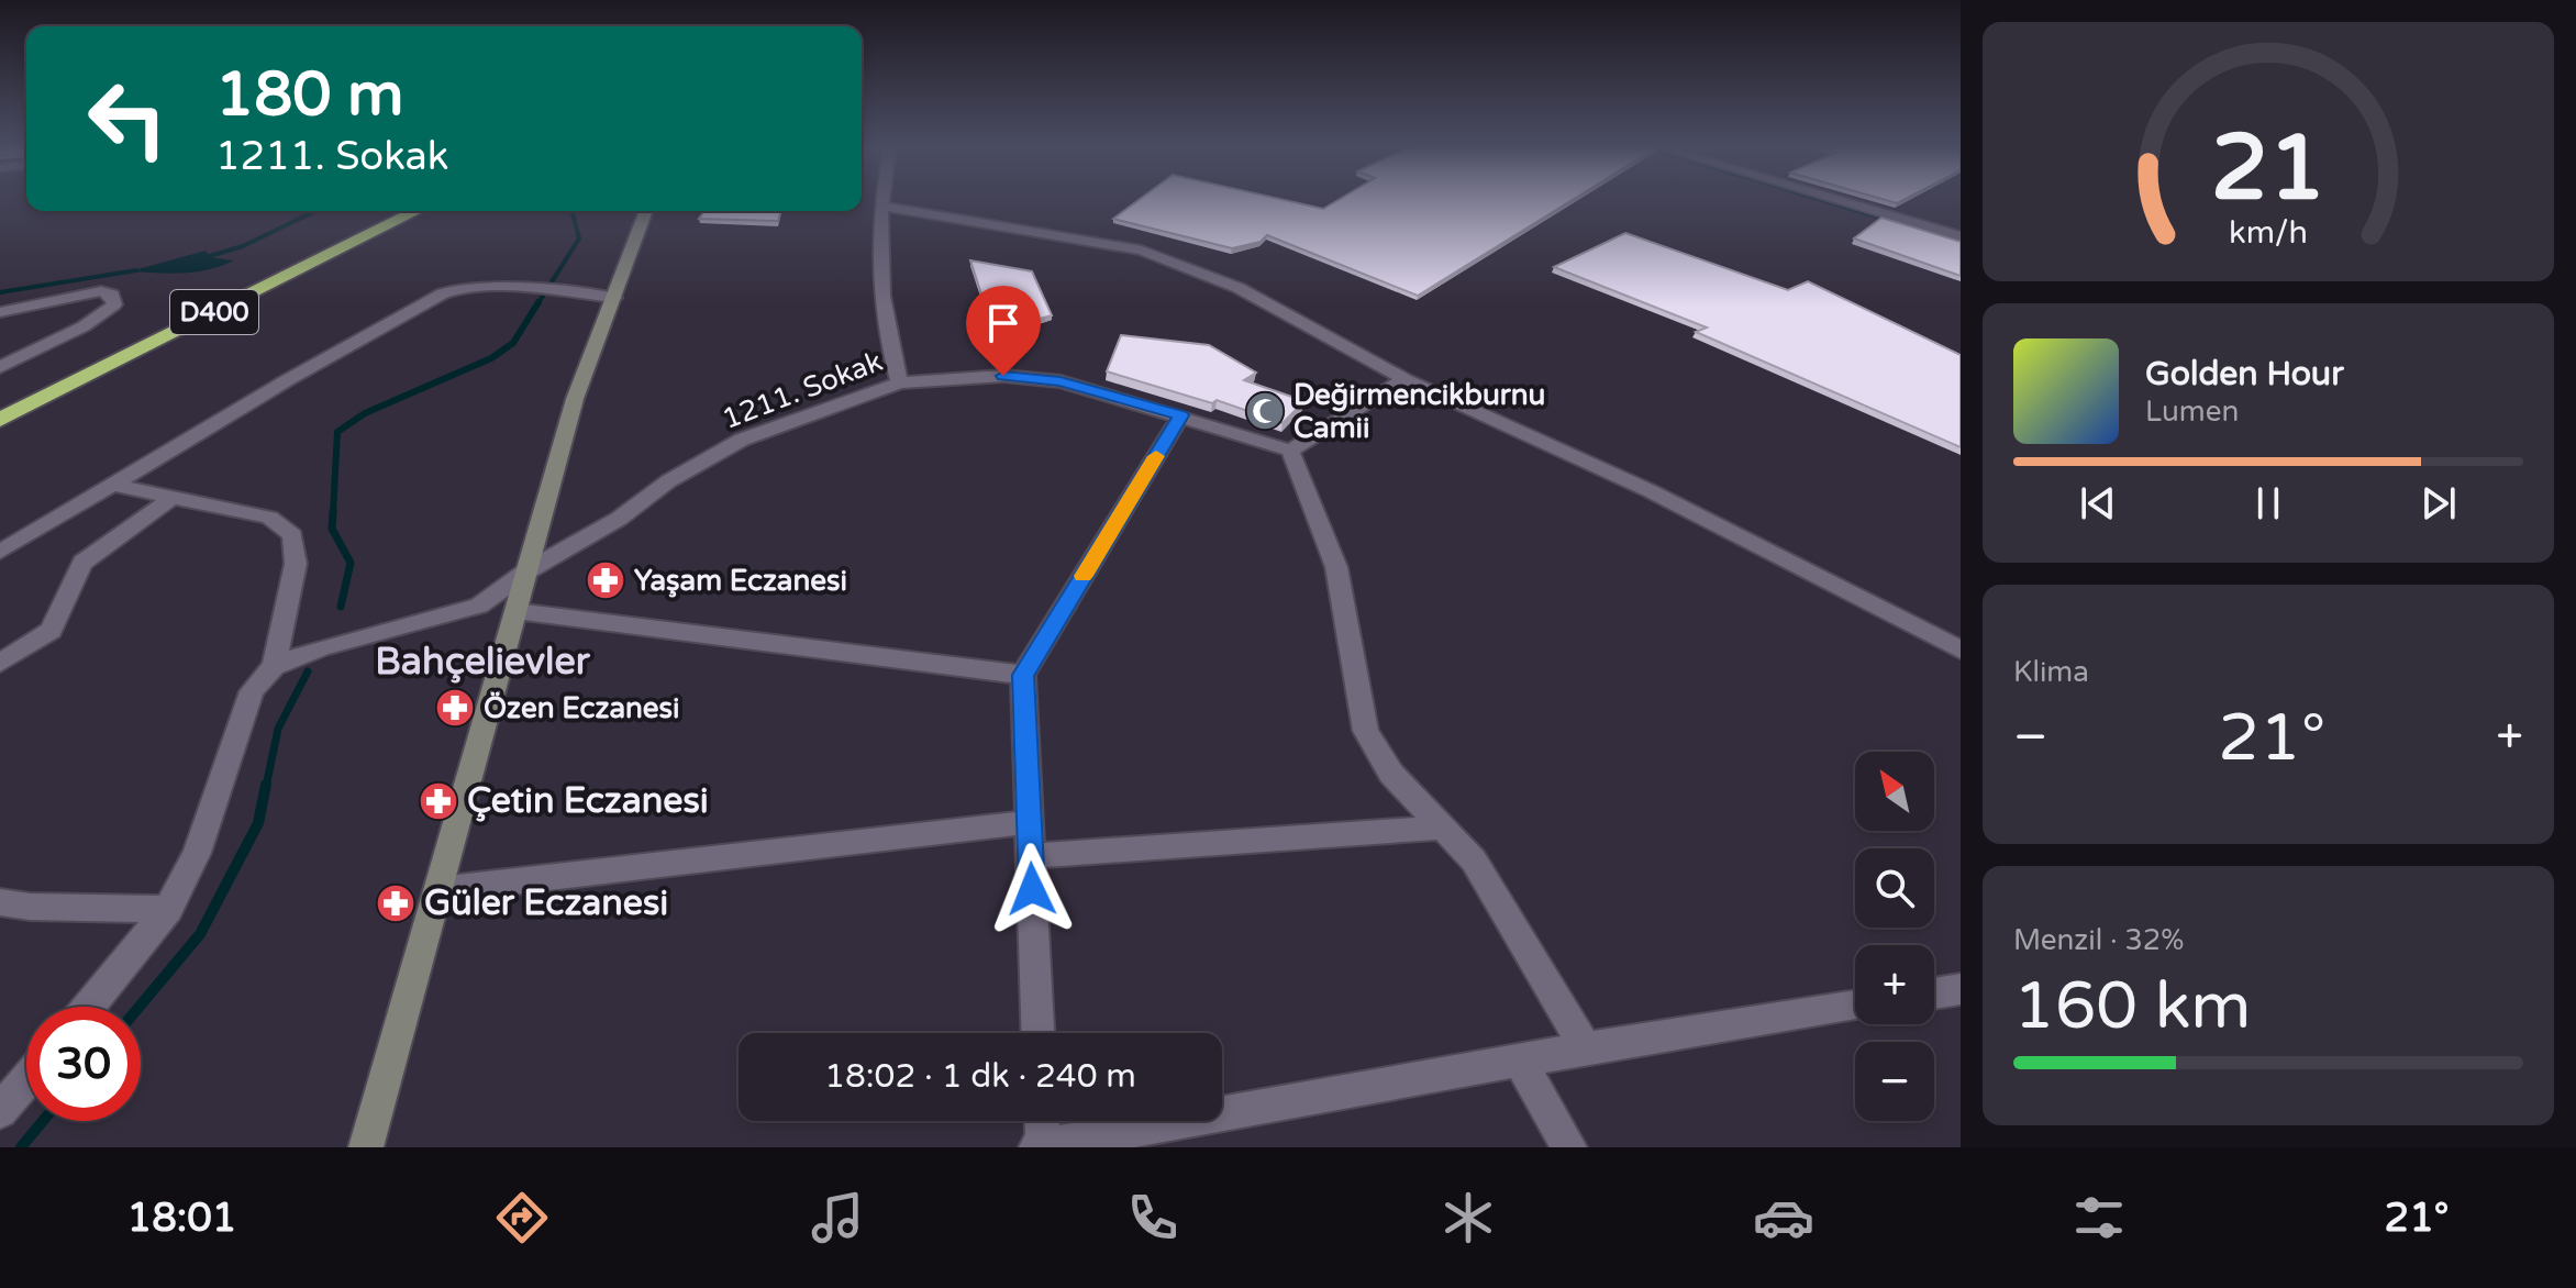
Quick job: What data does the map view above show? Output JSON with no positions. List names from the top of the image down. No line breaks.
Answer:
{"streets":{"highway":["D400"],"street":["1211. Sokak"]},"districts":["Bahçelievler"],"places":{"mosque":["Değirmencikburnu Camii"],"pharmacy":["Yaşam Eczanesi","Özen Eczanesi","Çetin Eczanesi","Güler Eczanesi"]},"north":"top left","page":{"turn":["180 m","1211. Sokak"],"song":["Golden Hour","Lumen"],"tile":["Klima",["Menzil · 32%","160 km"]],"heat":["−","21°","+"],"map_buttons":["+","−"],"limit":"30","trip":"18:02 · 1 dk · 240 m","tabs":["18:01","21°"],"gauge":["21","km/h"]}}
